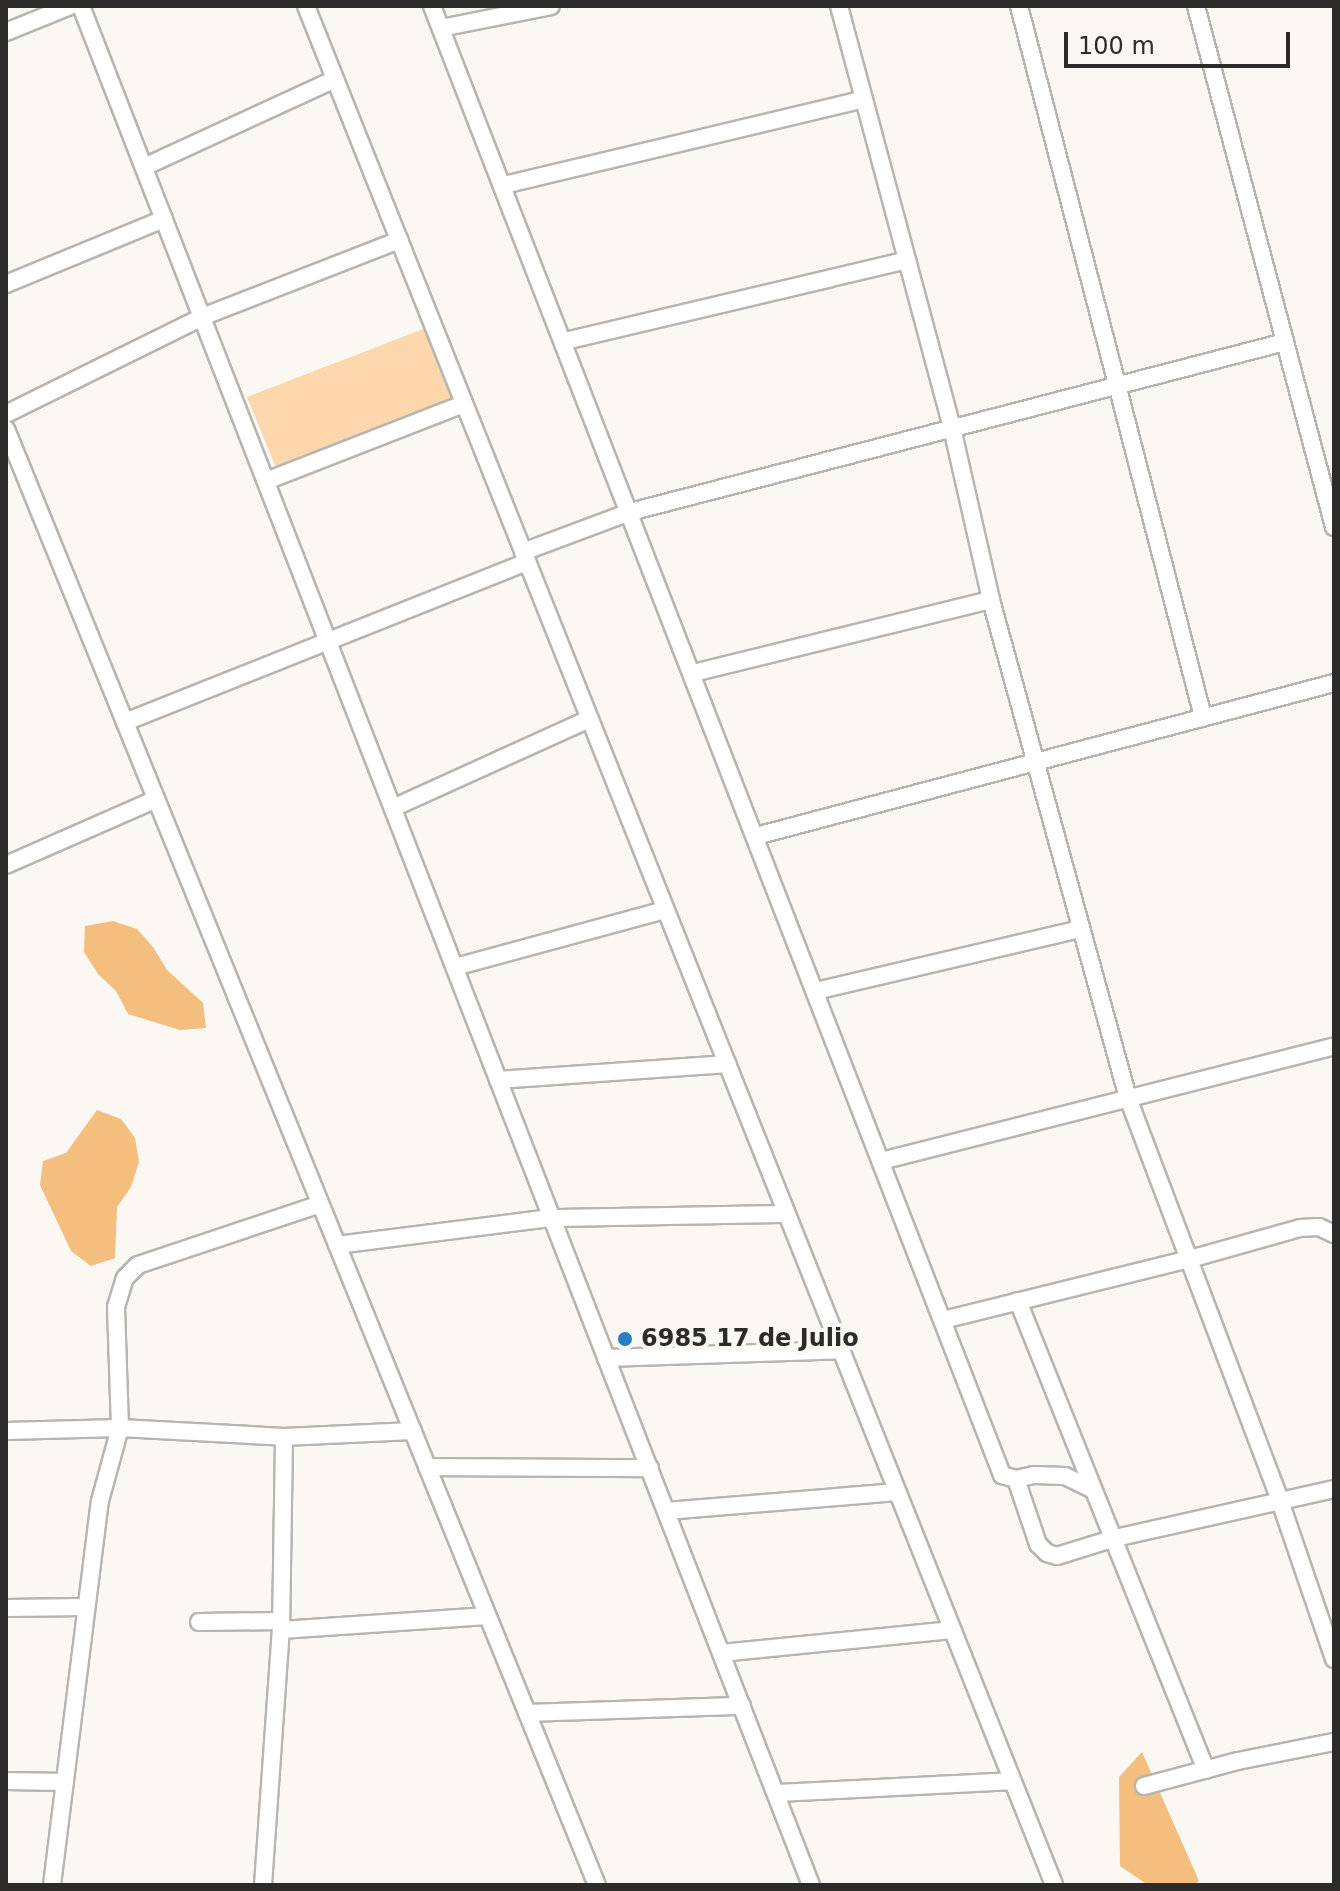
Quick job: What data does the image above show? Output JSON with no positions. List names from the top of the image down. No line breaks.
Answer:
{"places":["6985 17 de Julio"],"scale_bar":"100 m"}
